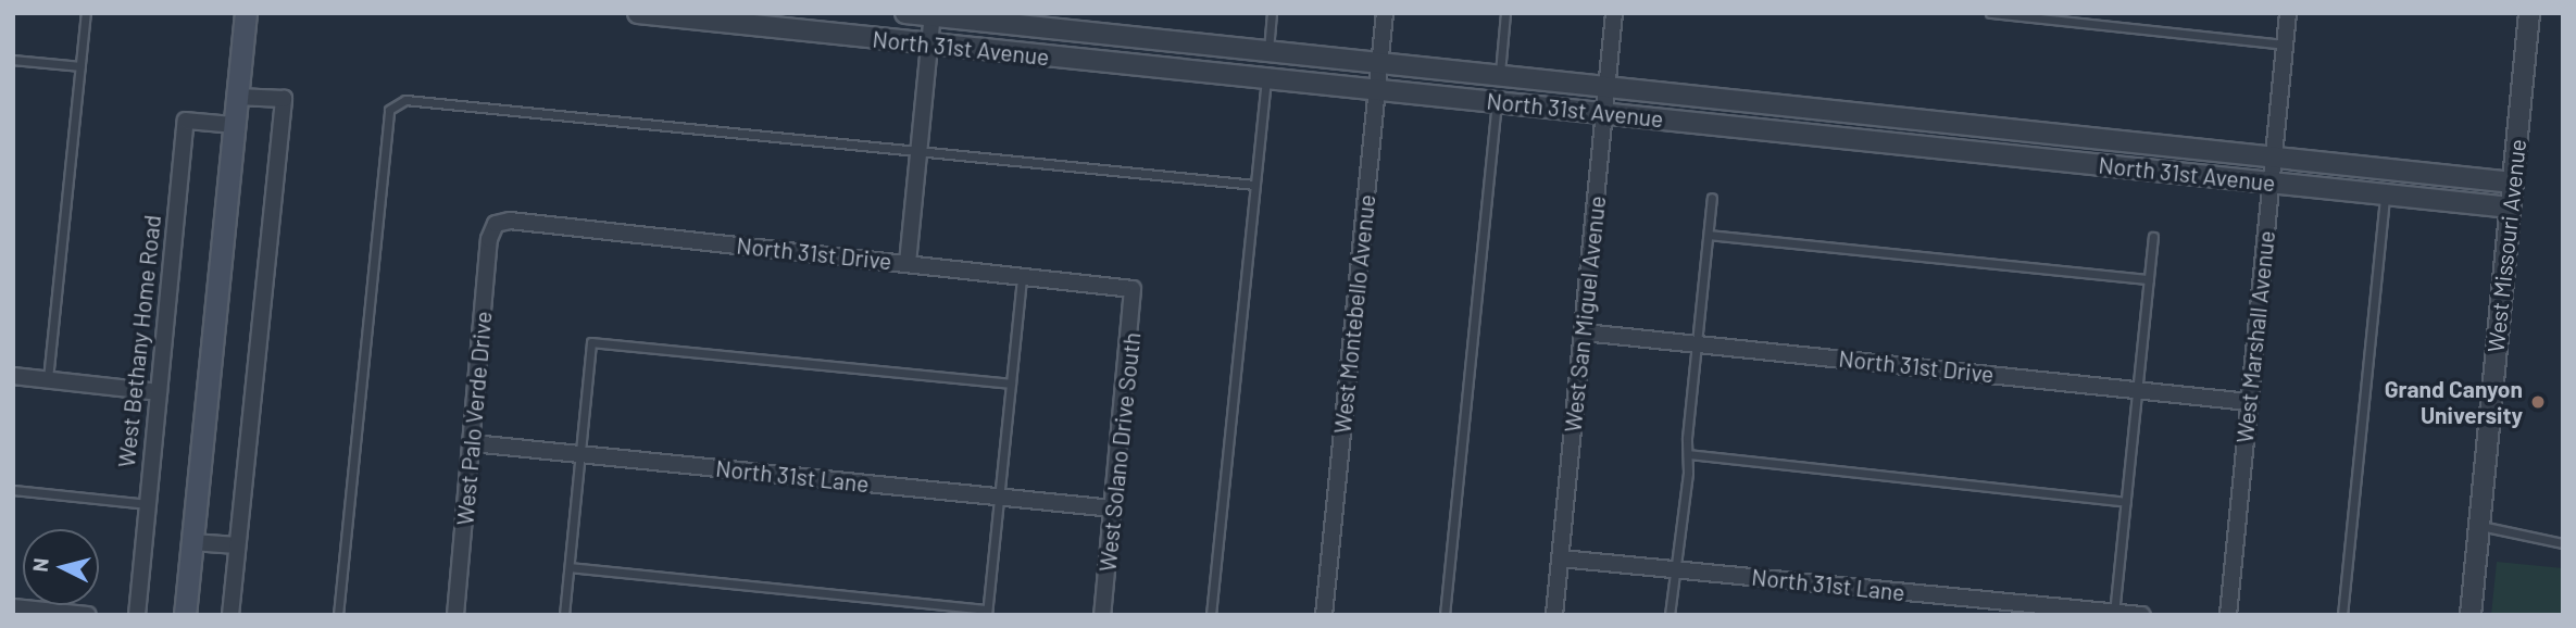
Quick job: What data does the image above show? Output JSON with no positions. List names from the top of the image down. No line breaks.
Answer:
{"streets":{"street":["North 31st Avenue","West Missouri Avenue","North 31st Drive","West Montebello Avenue","West San Miguel Avenue","West Marshall Avenue","West Bethany Home Road","West Palo Verde Drive","West Solano Drive South","North 31st Lane"]},"crossings":[["North 31st Avenue","West Missouri Avenue"],["North 31st Avenue","West Montebello Avenue"],["North 31st Avenue","West San Miguel Avenue"],["North 31st Avenue","West Marshall Avenue"],["North 31st Drive","West San Miguel Avenue"],["North 31st Drive","West Marshall Avenue"],["North 31st Drive","West Palo Verde Drive"],["North 31st Drive","West Solano Drive South"],["West San Miguel Avenue","North 31st Lane"],["West Palo Verde Drive","North 31st Lane"],["West Solano Drive South","North 31st Lane"]],"places":["Grand Canyon University"],"north":"left"}
